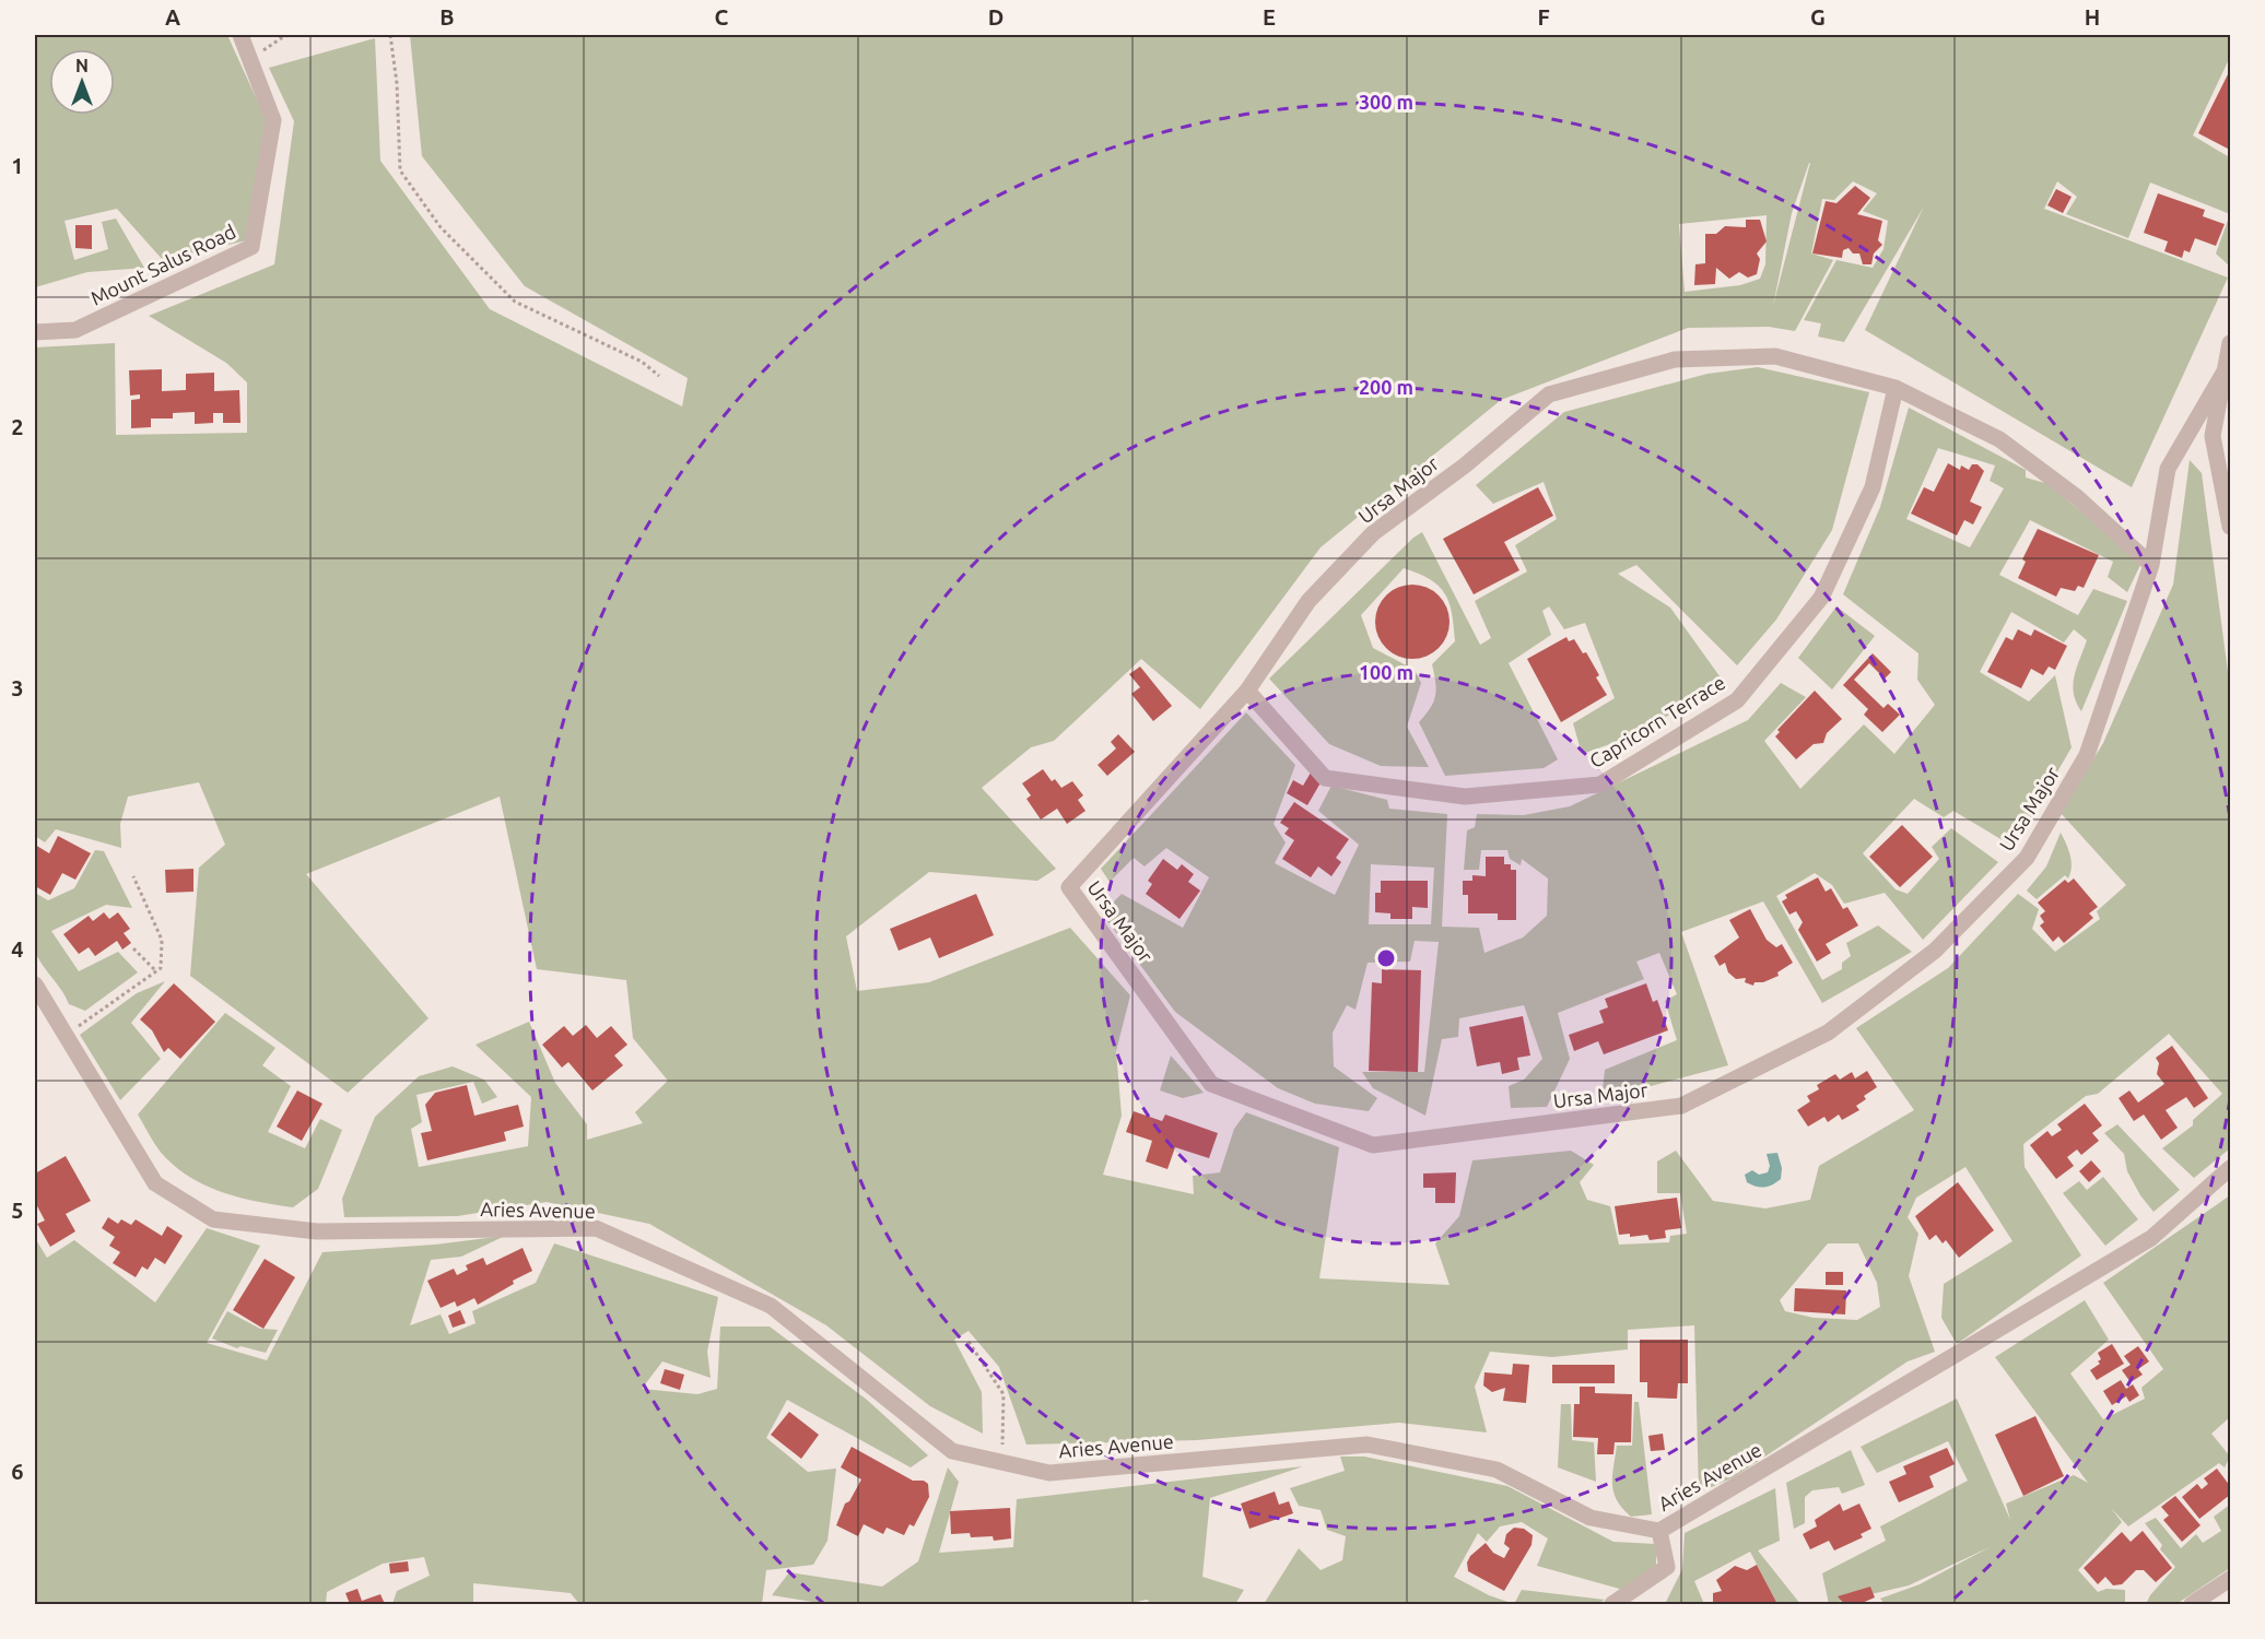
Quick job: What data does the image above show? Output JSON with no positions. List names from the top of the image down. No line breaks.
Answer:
{"streets":{"street":["Mount Salus Road","Ursa Major","Capricorn Terrace","Aries Avenue"]},"crossings":[["Ursa Major","Capricorn Terrace"]],"north":"top","grid":{"columns":["A","B","C","D","E","F","G","H"],"rows":["1","2","3","4","5","6"]},"rings":["300 m","200 m","100 m"]}
